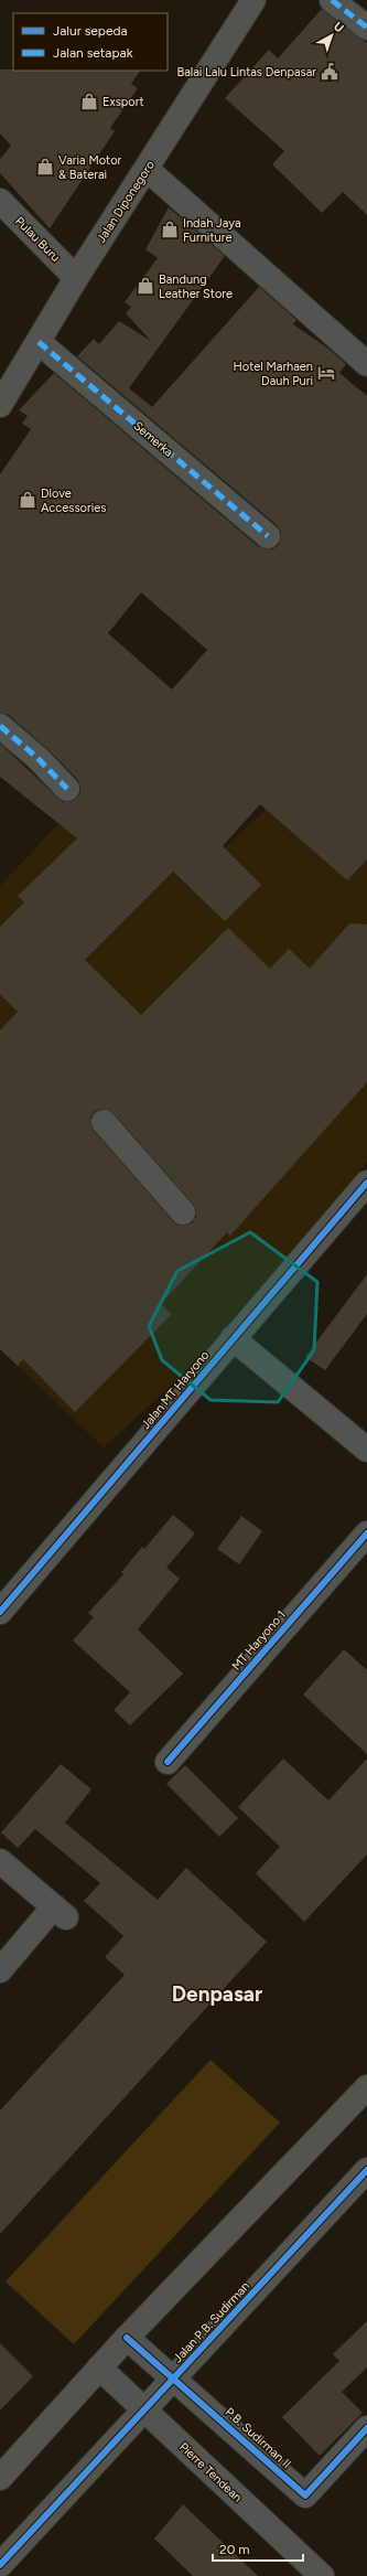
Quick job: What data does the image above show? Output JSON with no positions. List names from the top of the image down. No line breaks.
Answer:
{"streets":{"main road":["Jalan Diponegoro","Jalan P.B. Sudirman"],"street":["Pulau Buru","Semerka","Jalan MT Haryono","MT Haryono 1","P.B. Sudirman II","Pierre Tendean"]},"crossings":[["Jalan Diponegoro","Pulau Buru"],["Jalan Diponegoro","Semerka"],["Jalan P.B. Sudirman","P.B. Sudirman II"],["Jalan P.B. Sudirman","Pierre Tendean"]],"districts":["Denpasar"],"places":{"public building":["Balai Lalu Lintas Denpasar"],"shop":["Exsport","Varia Motor & Baterai","Indah Jaya Furniture","Bandung Leather Store","Dlove Accessories"],"hotel":["Hotel Marhaen Dauh Puri"]},"legend":["Jalur sepeda","Jalan setapak"],"scale_bar":"20 m","north":"top right"}
